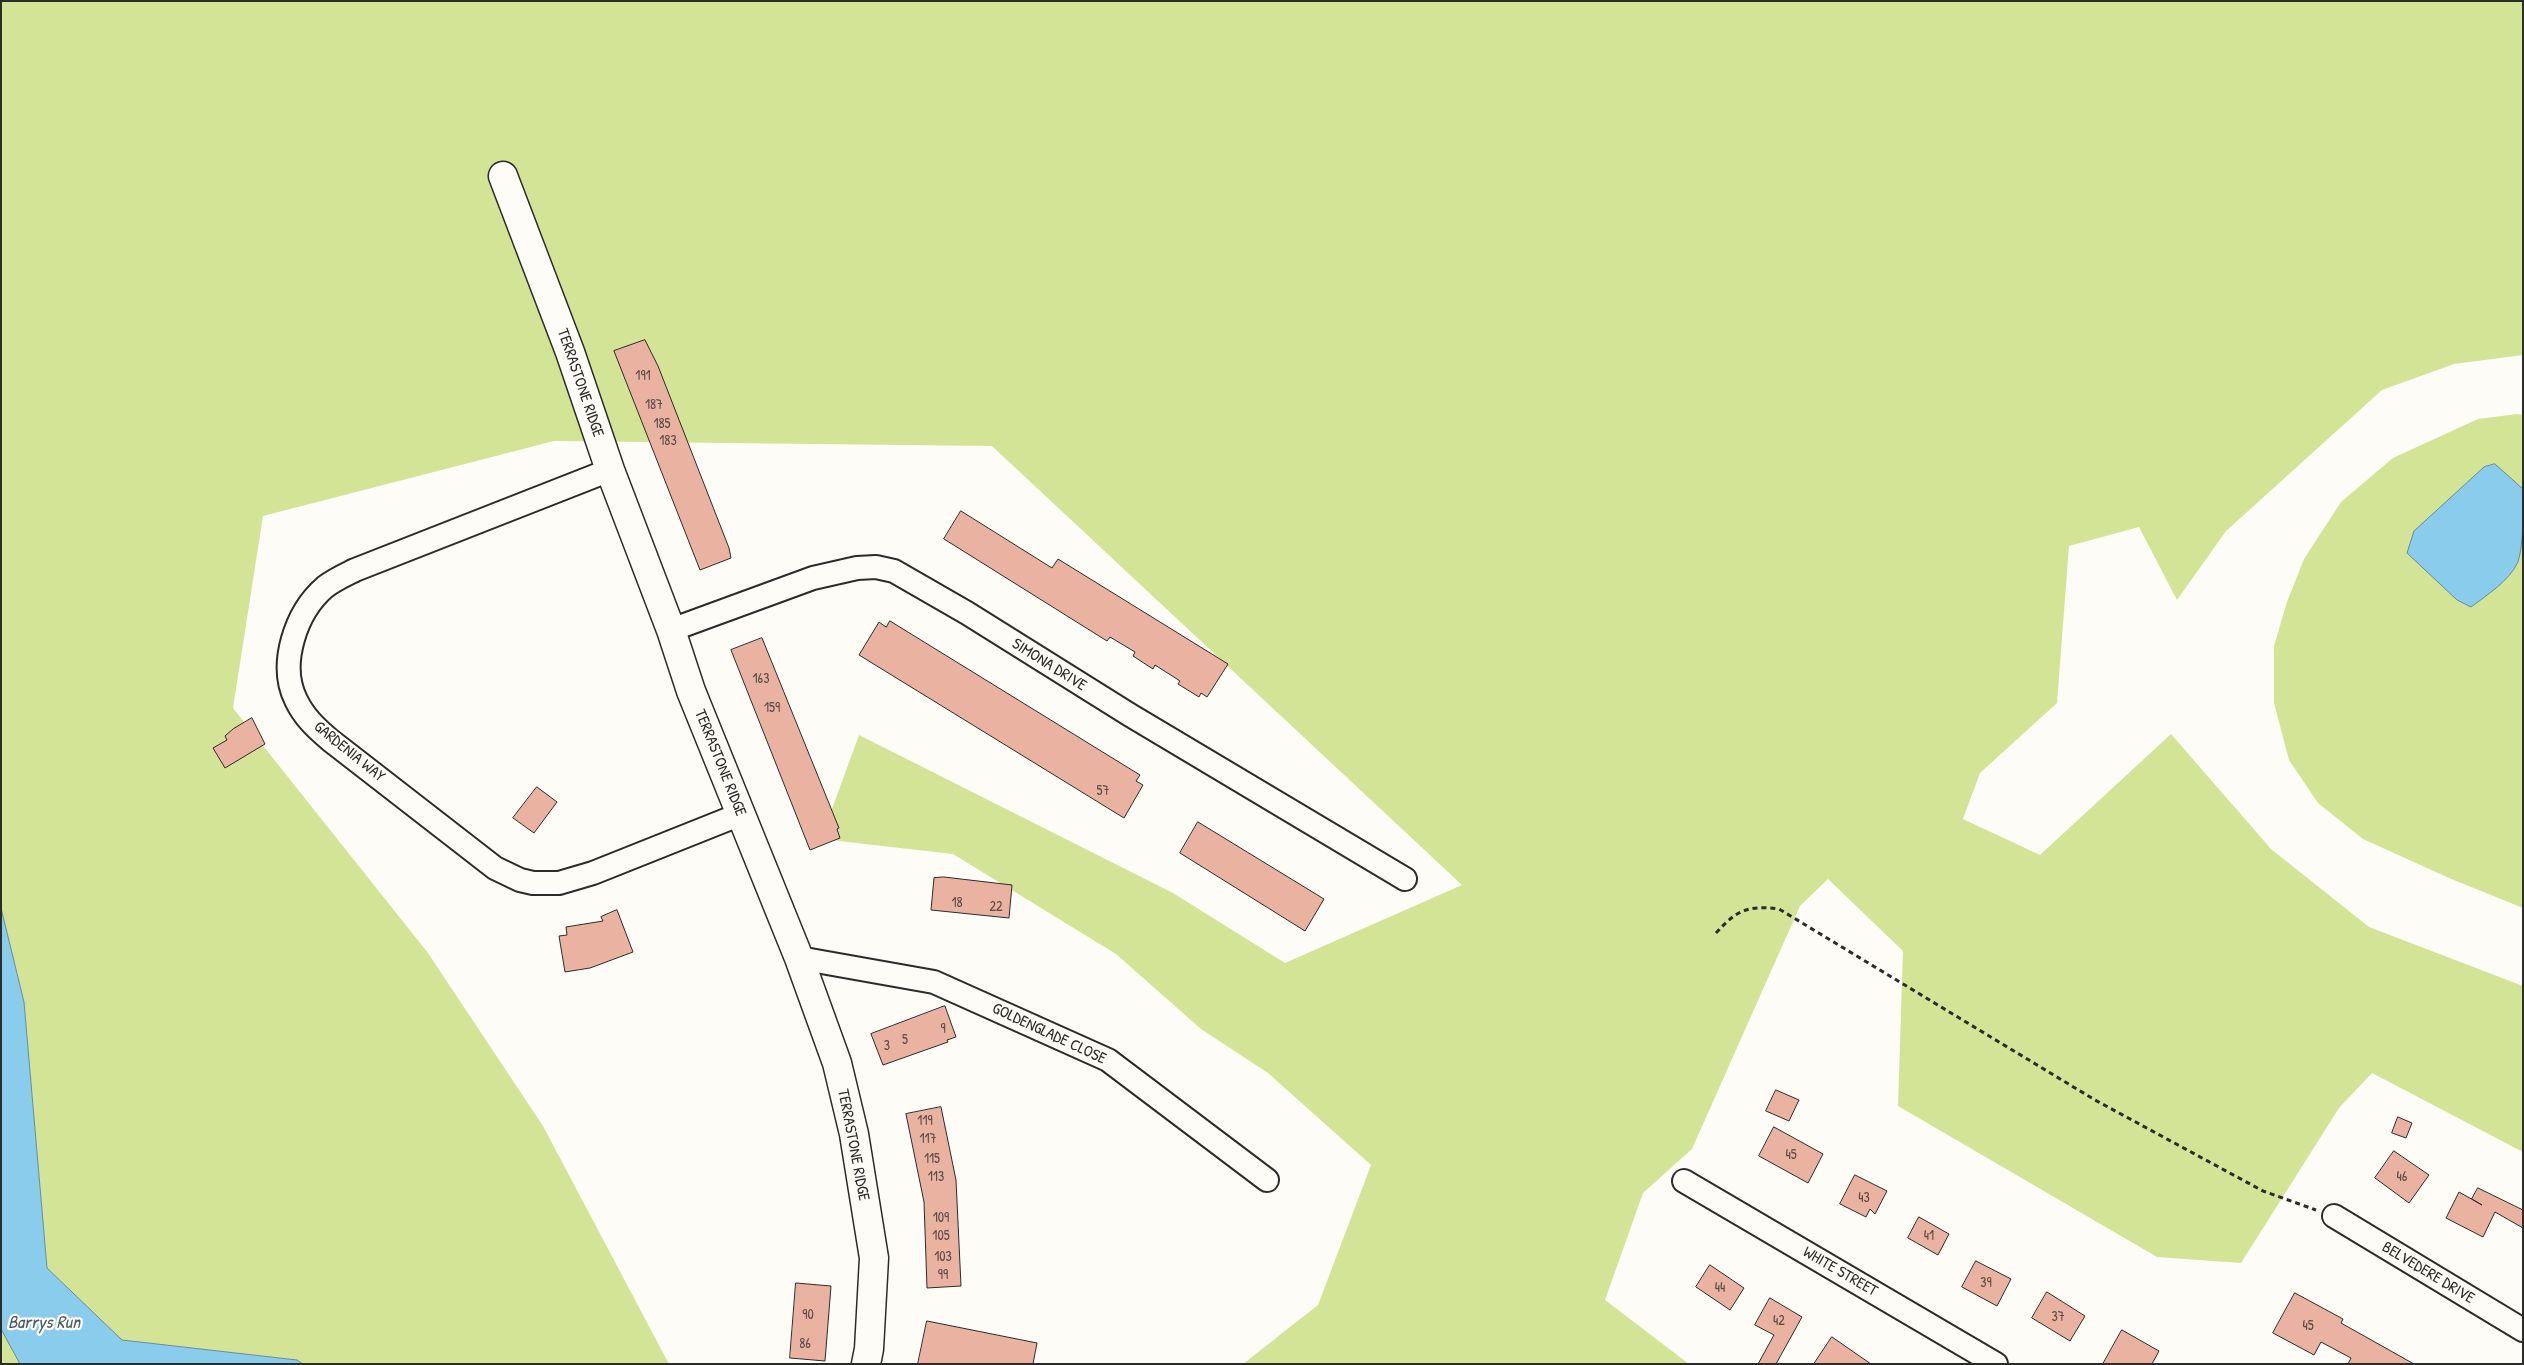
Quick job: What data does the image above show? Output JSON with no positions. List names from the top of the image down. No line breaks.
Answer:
{"streets":{"street":["TERRASTONE RIDGE","SIMONA DRIVE","GARDENIA WAY","GOLDENGLADE CLOSE","WHITE STREET","BELVEDERE DRIVE"]},"crossings":[["TERRASTONE RIDGE","SIMONA DRIVE"],["TERRASTONE RIDGE","GARDENIA WAY"],["TERRASTONE RIDGE","GOLDENGLADE CLOSE"]],"water":["Barrys Run"],"house_numbers":["191","187","185","183","163","159","57","18","22","9","5","3","119","117","45","115","113","46","43","109","105","41","103","99","39","44","90","37","42","45","86"]}
